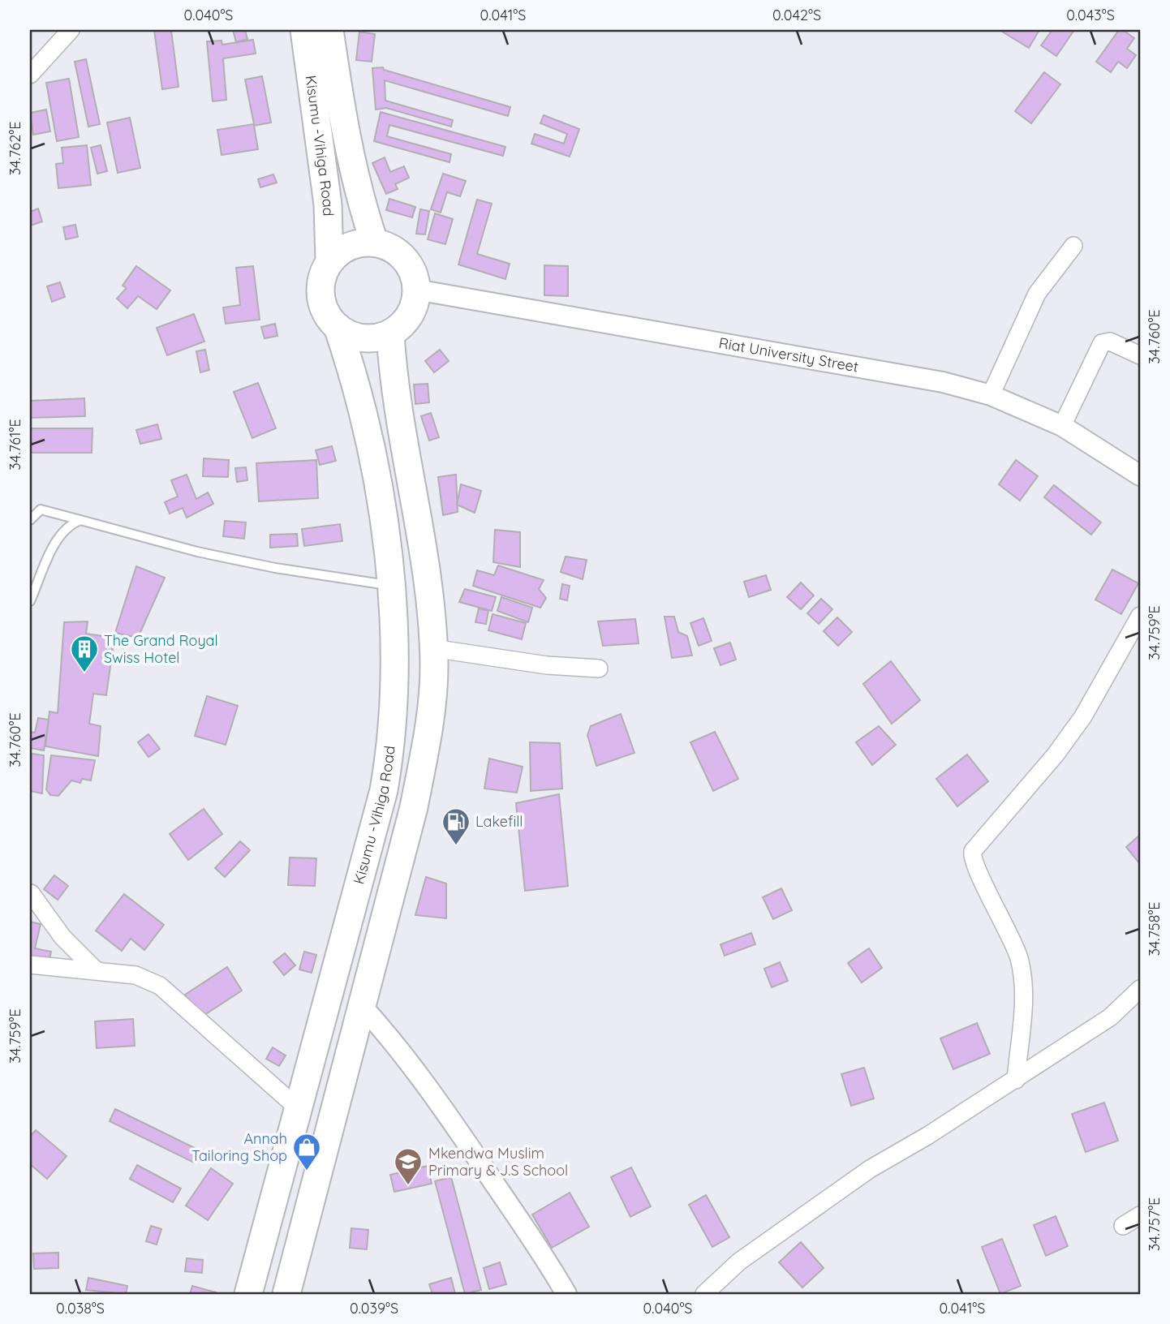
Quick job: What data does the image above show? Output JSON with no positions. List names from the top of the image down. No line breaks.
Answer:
{"streets":{"highway":["Kisumu -Vihiga Road"],"street":["Riat University Street"]},"crossings":[["Kisumu -Vihiga Road","Riat University Street"]],"places":{"building":["The Grand Royal Swiss Hotel"],"fuel station":["Lakefill"],"shop":["Annah Tailoring Shop"],"school or university":["Mkendwa Muslim Primary & J.S School"]},"coordinates":["0.040°S","0.041°S","0.042°S","0.043°S","34.762°E","34.760°E","34.761°E","34.759°E","34.758°E","34.757°E","0.038°S","0.039°S"]}
